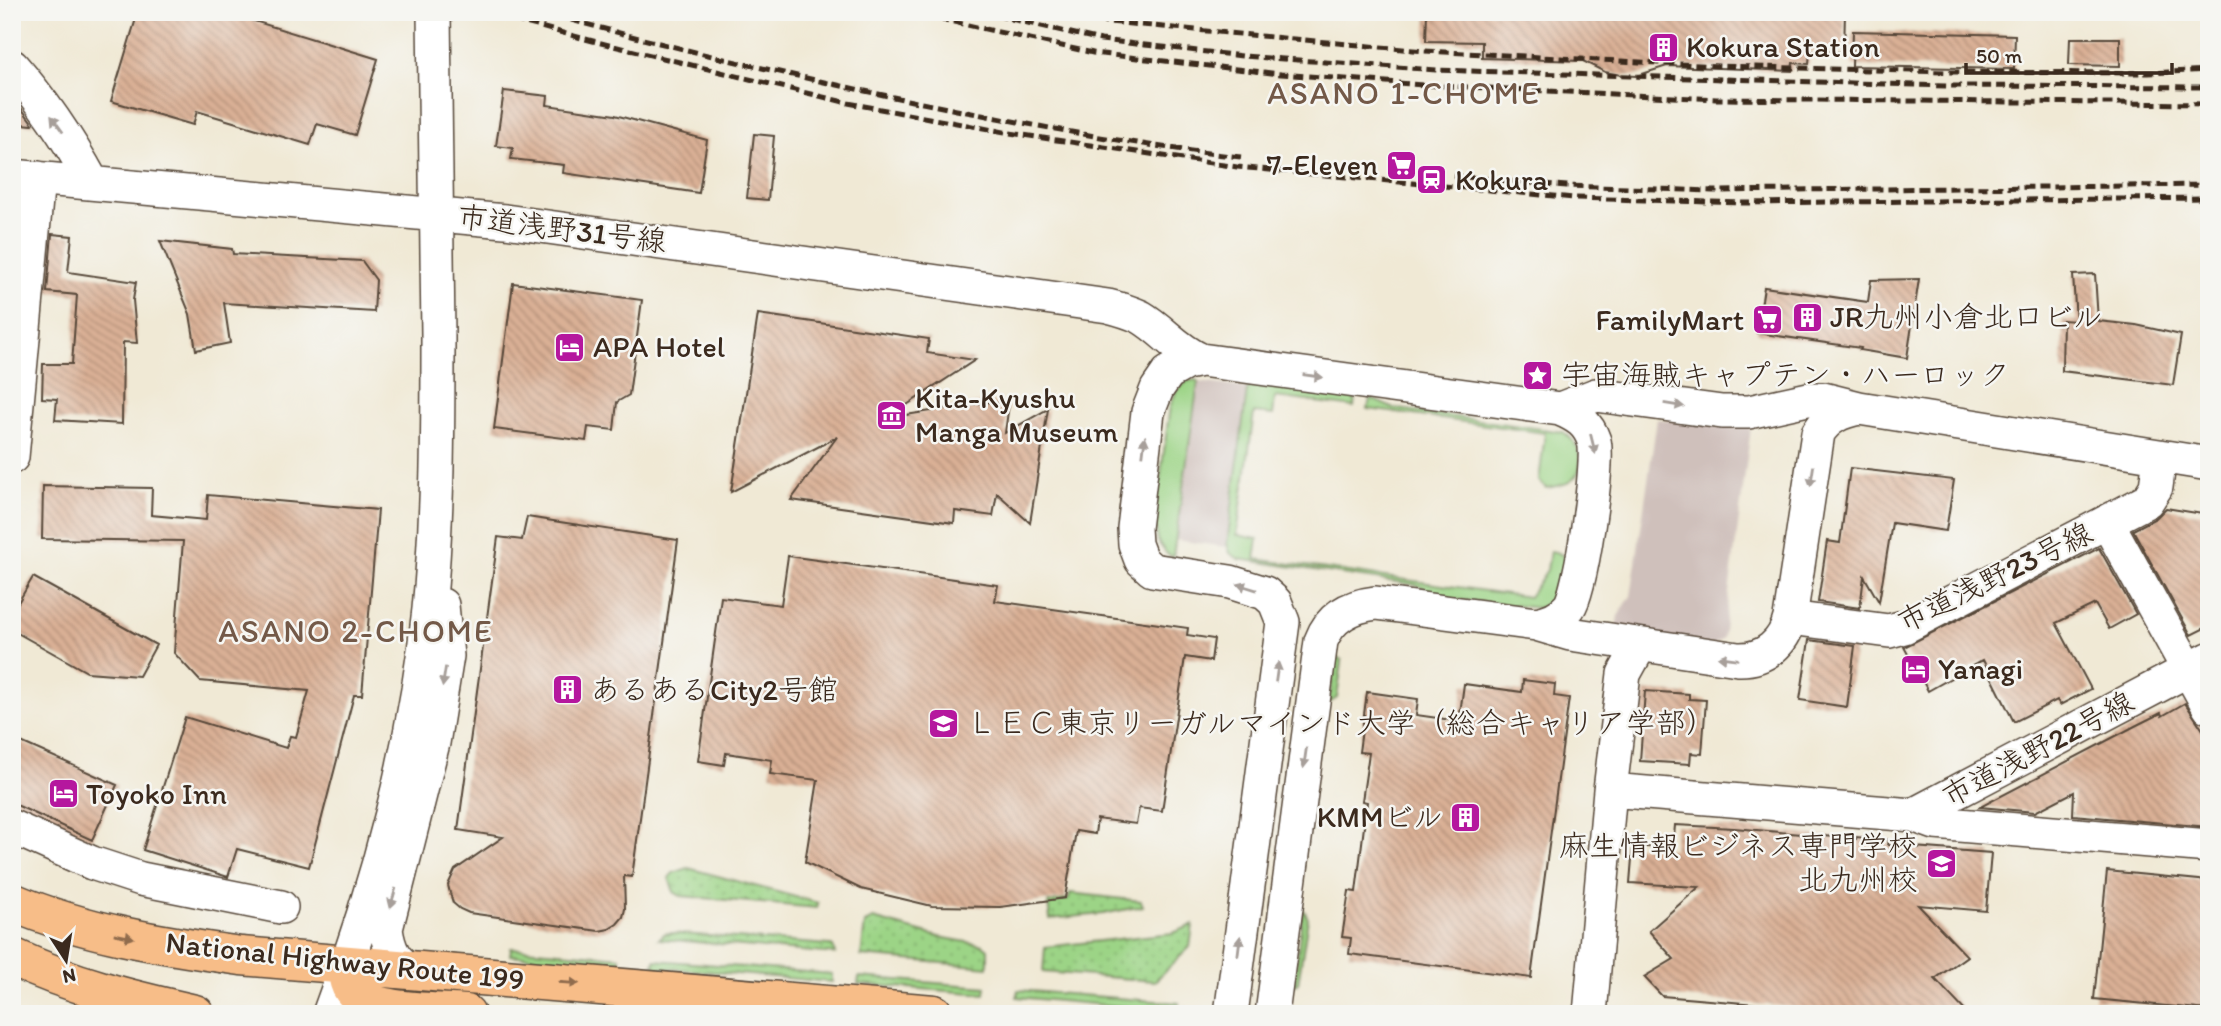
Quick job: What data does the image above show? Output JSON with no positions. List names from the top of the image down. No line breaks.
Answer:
{"streets":{"highway":["National Highway Route 199"],"street":["市道浅野31号線","市道浅野23号線","市道浅野22号線"]},"one_way":["National Highway Route 199"],"districts":["ASANO 1-CHOME","ASANO 2-CHOME"],"places":{"building":["Kokura Station","JR九州小倉北口ビル","あるあるCity2号館","KMMビル"],"supermarket":["7-Eleven","FamilyMart"],"station":["Kokura"],"hotel":["APA Hotel","Yanagi","Toyoko Inn"],"place":["宇宙海賊キャプテン・ハーロック"],"museum":["Kita-Kyushu Manga Museum"],"school or university":["ＬＥＣ東京リーガルマインド大学（総合キャリア学部）","麻生情報ビジネス専門学校 北九州校"]},"scale_bar":"50 m","north":"bottom"}
